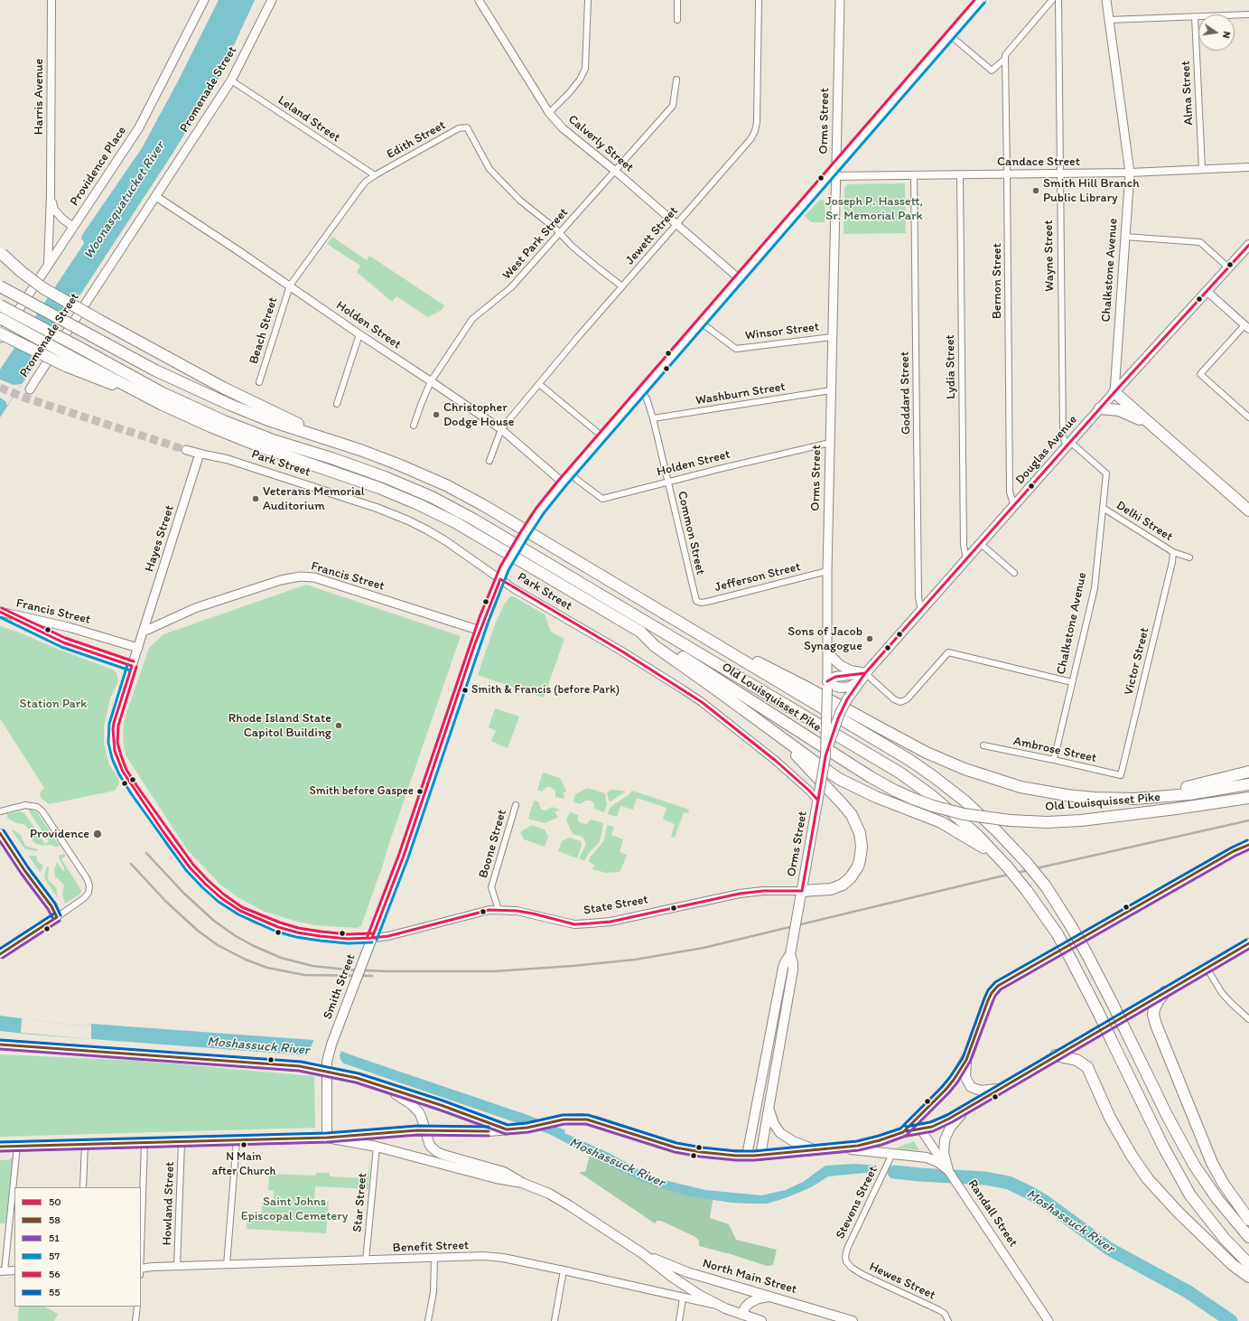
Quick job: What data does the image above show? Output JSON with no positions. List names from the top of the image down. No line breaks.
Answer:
{"streets":{"highway":["Old Louisquisset Pike"],"main road":["Promenade Street","Orms Street","Providence Place","Chalkstone Avenue","Douglas Avenue","Park Street","Hayes Street","Francis Street","Smith Street","Randall Street","North Main Street"],"street":["Alma Street","Harris Avenue","Leland Street","Edith Street","Calverly Street","Candace Street","Jewett Street","West Park Street","Wayne Street","Bernon Street","Holden Street","Beach Street","Winsor Street","Lydia Street","Goddard Street","Washburn Street","Delhi Street","Common Street","Jefferson Street","Victor Street","Ambrose Street","Boone Street","State Street","Star Street","Stevens Street","Howland Street","Benefit Street","Hewes Street"]},"crossings":[["Promenade Street","Leland Street"],["Promenade Street","Holden Street"],["Alma Street","Candace Street"],["Harris Avenue","Providence Place"],["Leland Street","Edith Street"],["Orms Street","Candace Street"],["Orms Street","Holden Street"],["Orms Street","Winsor Street"],["Orms Street","Washburn Street"],["Orms Street","Douglas Avenue"],["Orms Street","Park Street"],["Orms Street","Jefferson Street"],["Orms Street","State Street"],["Orms Street","Smith Street"],["Edith Street","West Park Street"],["Edith Street","Holden Street"],["Edith Street","Beach Street"],["Calverly Street","Jewett Street"],["Calverly Street","West Park Street"],["Calverly Street","Smith Street"],["Candace Street","Wayne Street"],["Candace Street","Chalkstone Avenue"],["Candace Street","Bernon Street"],["Candace Street","Lydia Street"],["Candace Street","Goddard Street"],["Candace Street","Smith Street"],["Jewett Street","Holden Street"],["West Park Street","Holden Street"],["Wayne Street","Chalkstone Avenue"],["Wayne Street","Douglas Avenue"],["Chalkstone Avenue","Douglas Avenue"],["Chalkstone Avenue","Delhi Street"],["Chalkstone Avenue","Ambrose Street"],["Bernon Street","Douglas Avenue"],["Holden Street","Beach Street"],["Holden Street","Common Street"],["Holden Street","Smith Street"],["Winsor Street","Smith Street"],["Lydia Street","Douglas Avenue"],["Goddard Street","Douglas Avenue"],["Washburn Street","Common Street"],["Park Street","Hayes Street"],["Park Street","Smith Street"],["Delhi Street","Victor Street"],["Common Street","Jefferson Street"],["Common Street","Smith Street"],["Hayes Street","Francis Street"],["Francis Street","Smith Street"],["Victor Street","Ambrose Street"],["Boone Street","State Street"],["State Street","Smith Street"],["Smith Street","North Main Street"],["Star Street","Benefit Street"],["Star Street","North Main Street"],["Stevens Street","Hewes Street"],["Howland Street","Benefit Street"],["Howland Street","North Main Street"],["Benefit Street","North Main Street"]],"water":["Woonasquatucket River","Moshassuck River"],"parks":["Joseph P. Hassett, Sr. Memorial Park","Station Park","Saint Johns Episcopal Cemetery"],"places":["Smith Hill Branch Public Library","Christopher Dodge House","Veterans Memorial Auditorium","Sons of Jacob Synagogue","Smith & Francis (before Park)","Rhode Island State Capitol Building","Smith before Gaspee","Providence","N Main after Church"],"lines":["transit line 56","transit line 57","transit line 50","transit line 55","transit line 58","transit line 51"],"legend":["50","58","51","57","56","55"],"north":"right"}
